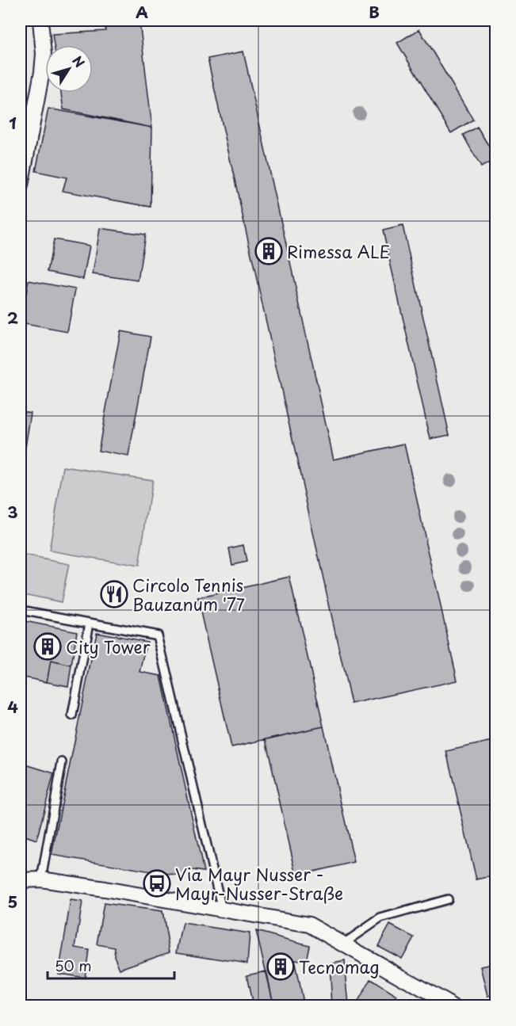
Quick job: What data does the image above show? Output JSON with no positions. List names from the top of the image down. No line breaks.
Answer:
{"places":{"building":["Rimessa ALE","City Tower","Tecnomag"],"restaurant":["Circolo Tennis Bauzanum '77"],"bus stop":["Via Mayr Nusser - Mayr-Nusser-Straße"]},"scale_bar":"50 m","north":"top right","grid":{"columns":["A","B"],"rows":["1","2","3","4","5"]}}
